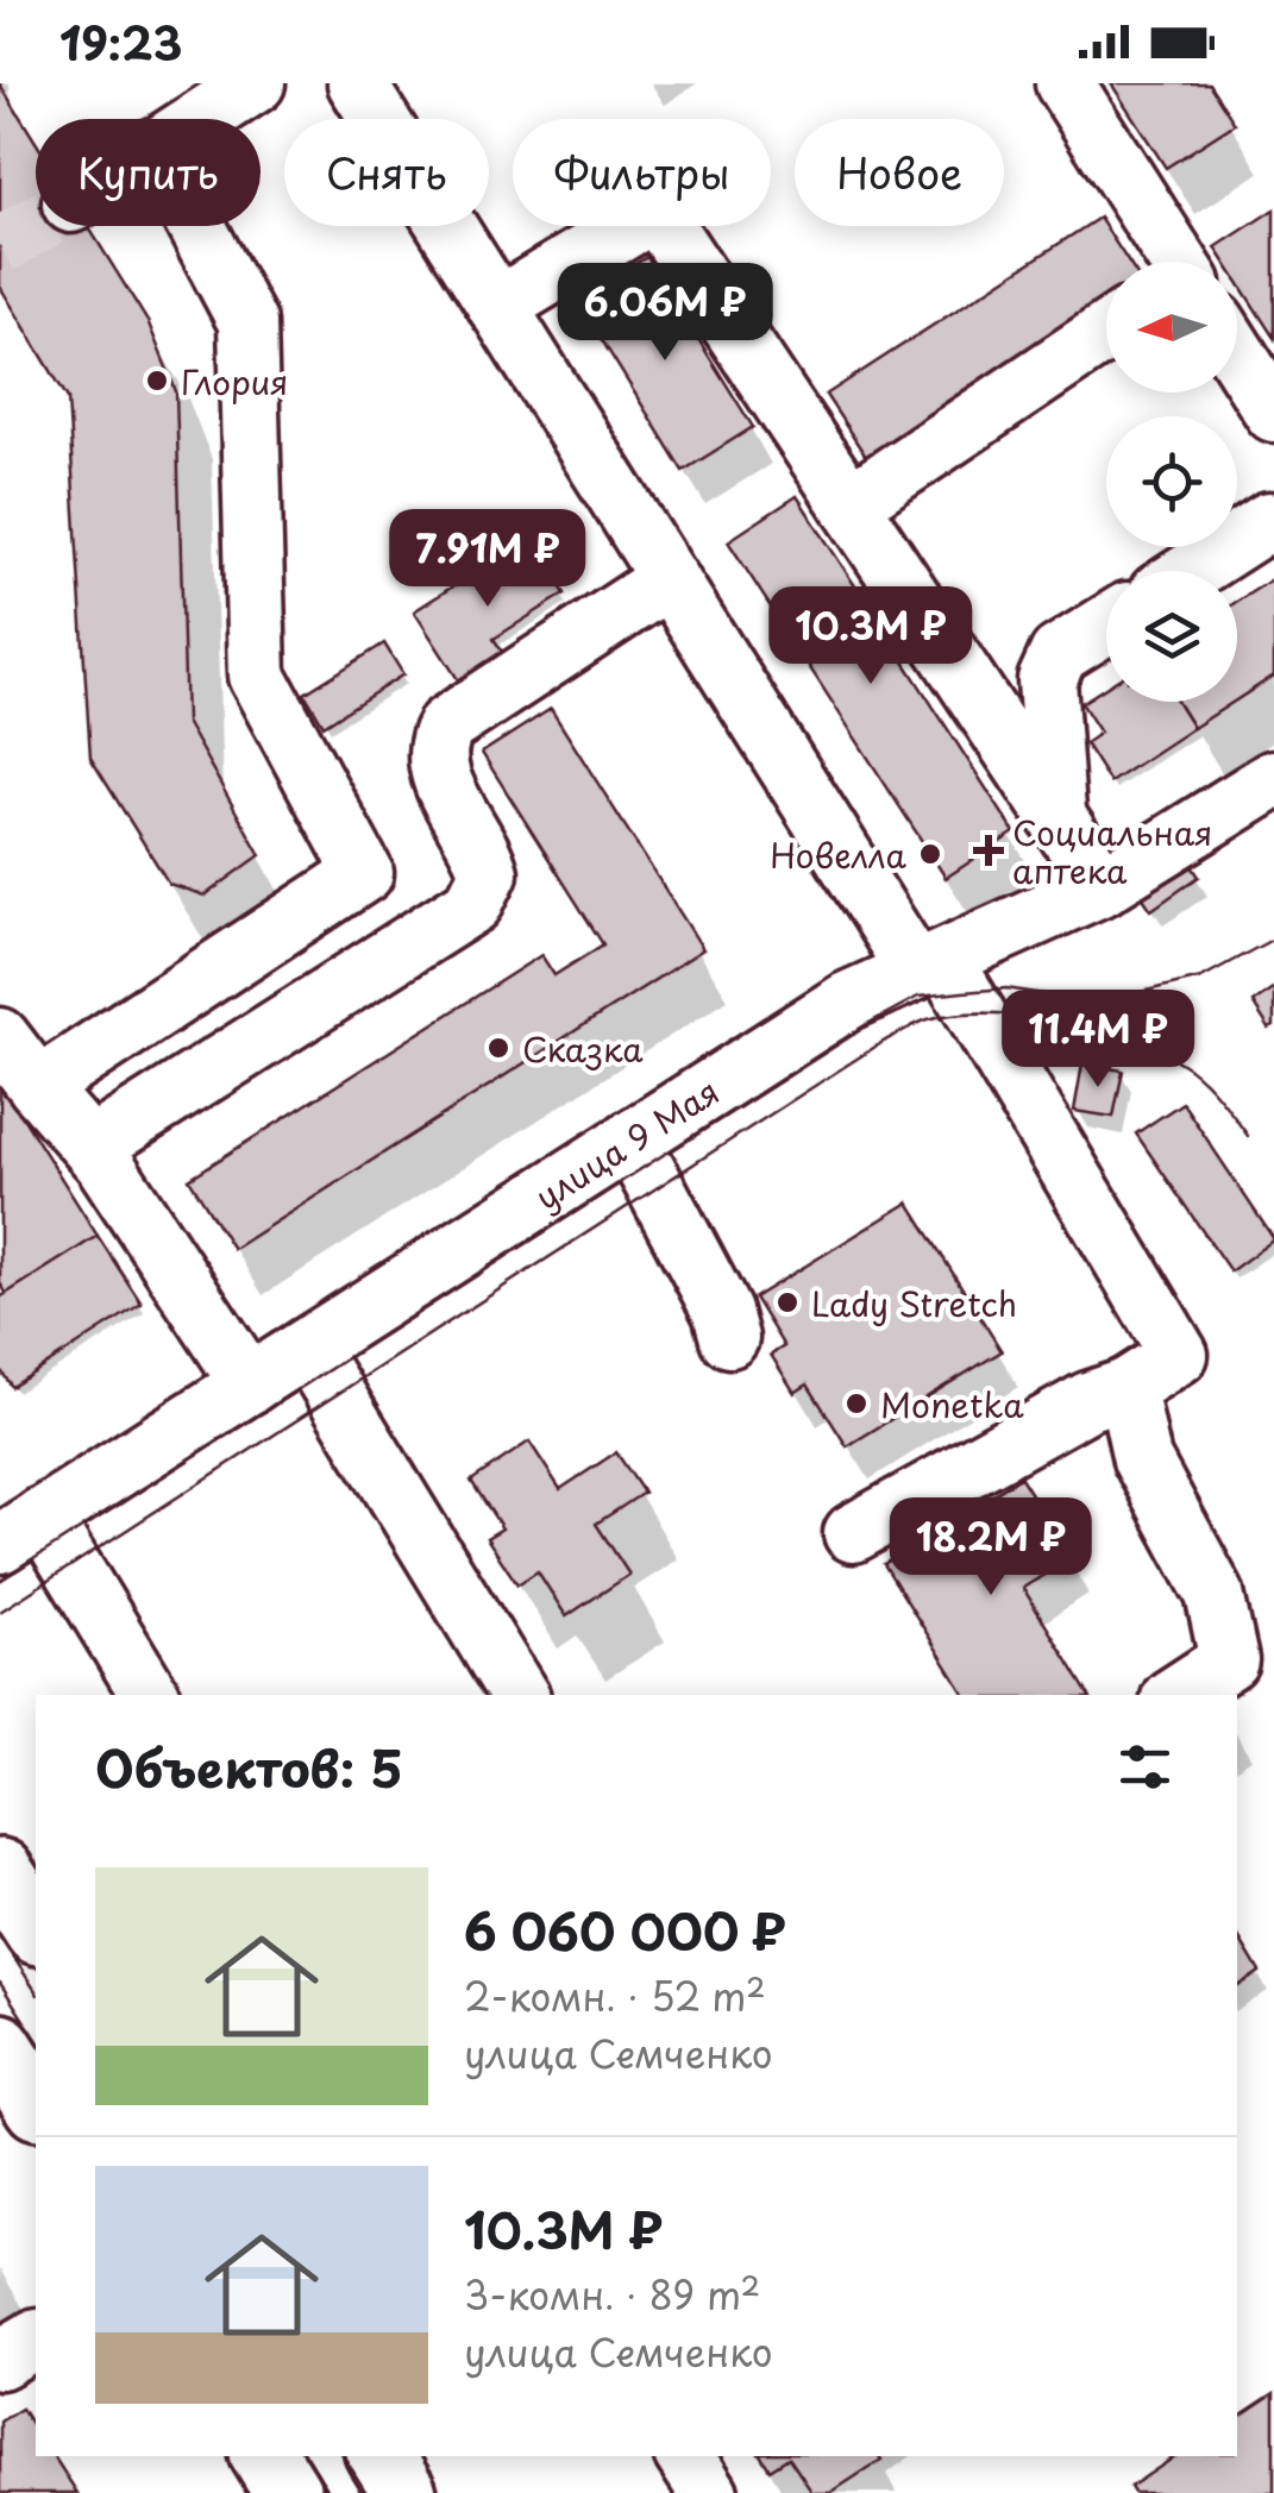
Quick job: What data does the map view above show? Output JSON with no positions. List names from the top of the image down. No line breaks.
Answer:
{"streets":{"street":["улица 9 Мая"]},"places":{"other":["Глория","Новелла","Сказка","Lady Stretch","Monetka"],"health":["Социальная аптека"]},"north":"left","page":{"status":"19:23","chip":["Купить","Снять","Фильтры","Новое"],"price":["6.06M ₽","7.91M ₽","10.3M ₽","11.4M ₽","18.2M ₽"],"heading":"Объектов: 5","list":[{"name":"6 060 000 ₽","note":"2-комн. · 52 m² · улица Семченко"},{"name":"10.3M ₽","note":"3-комн. · 89 m² · улица Семченко"}]}}
